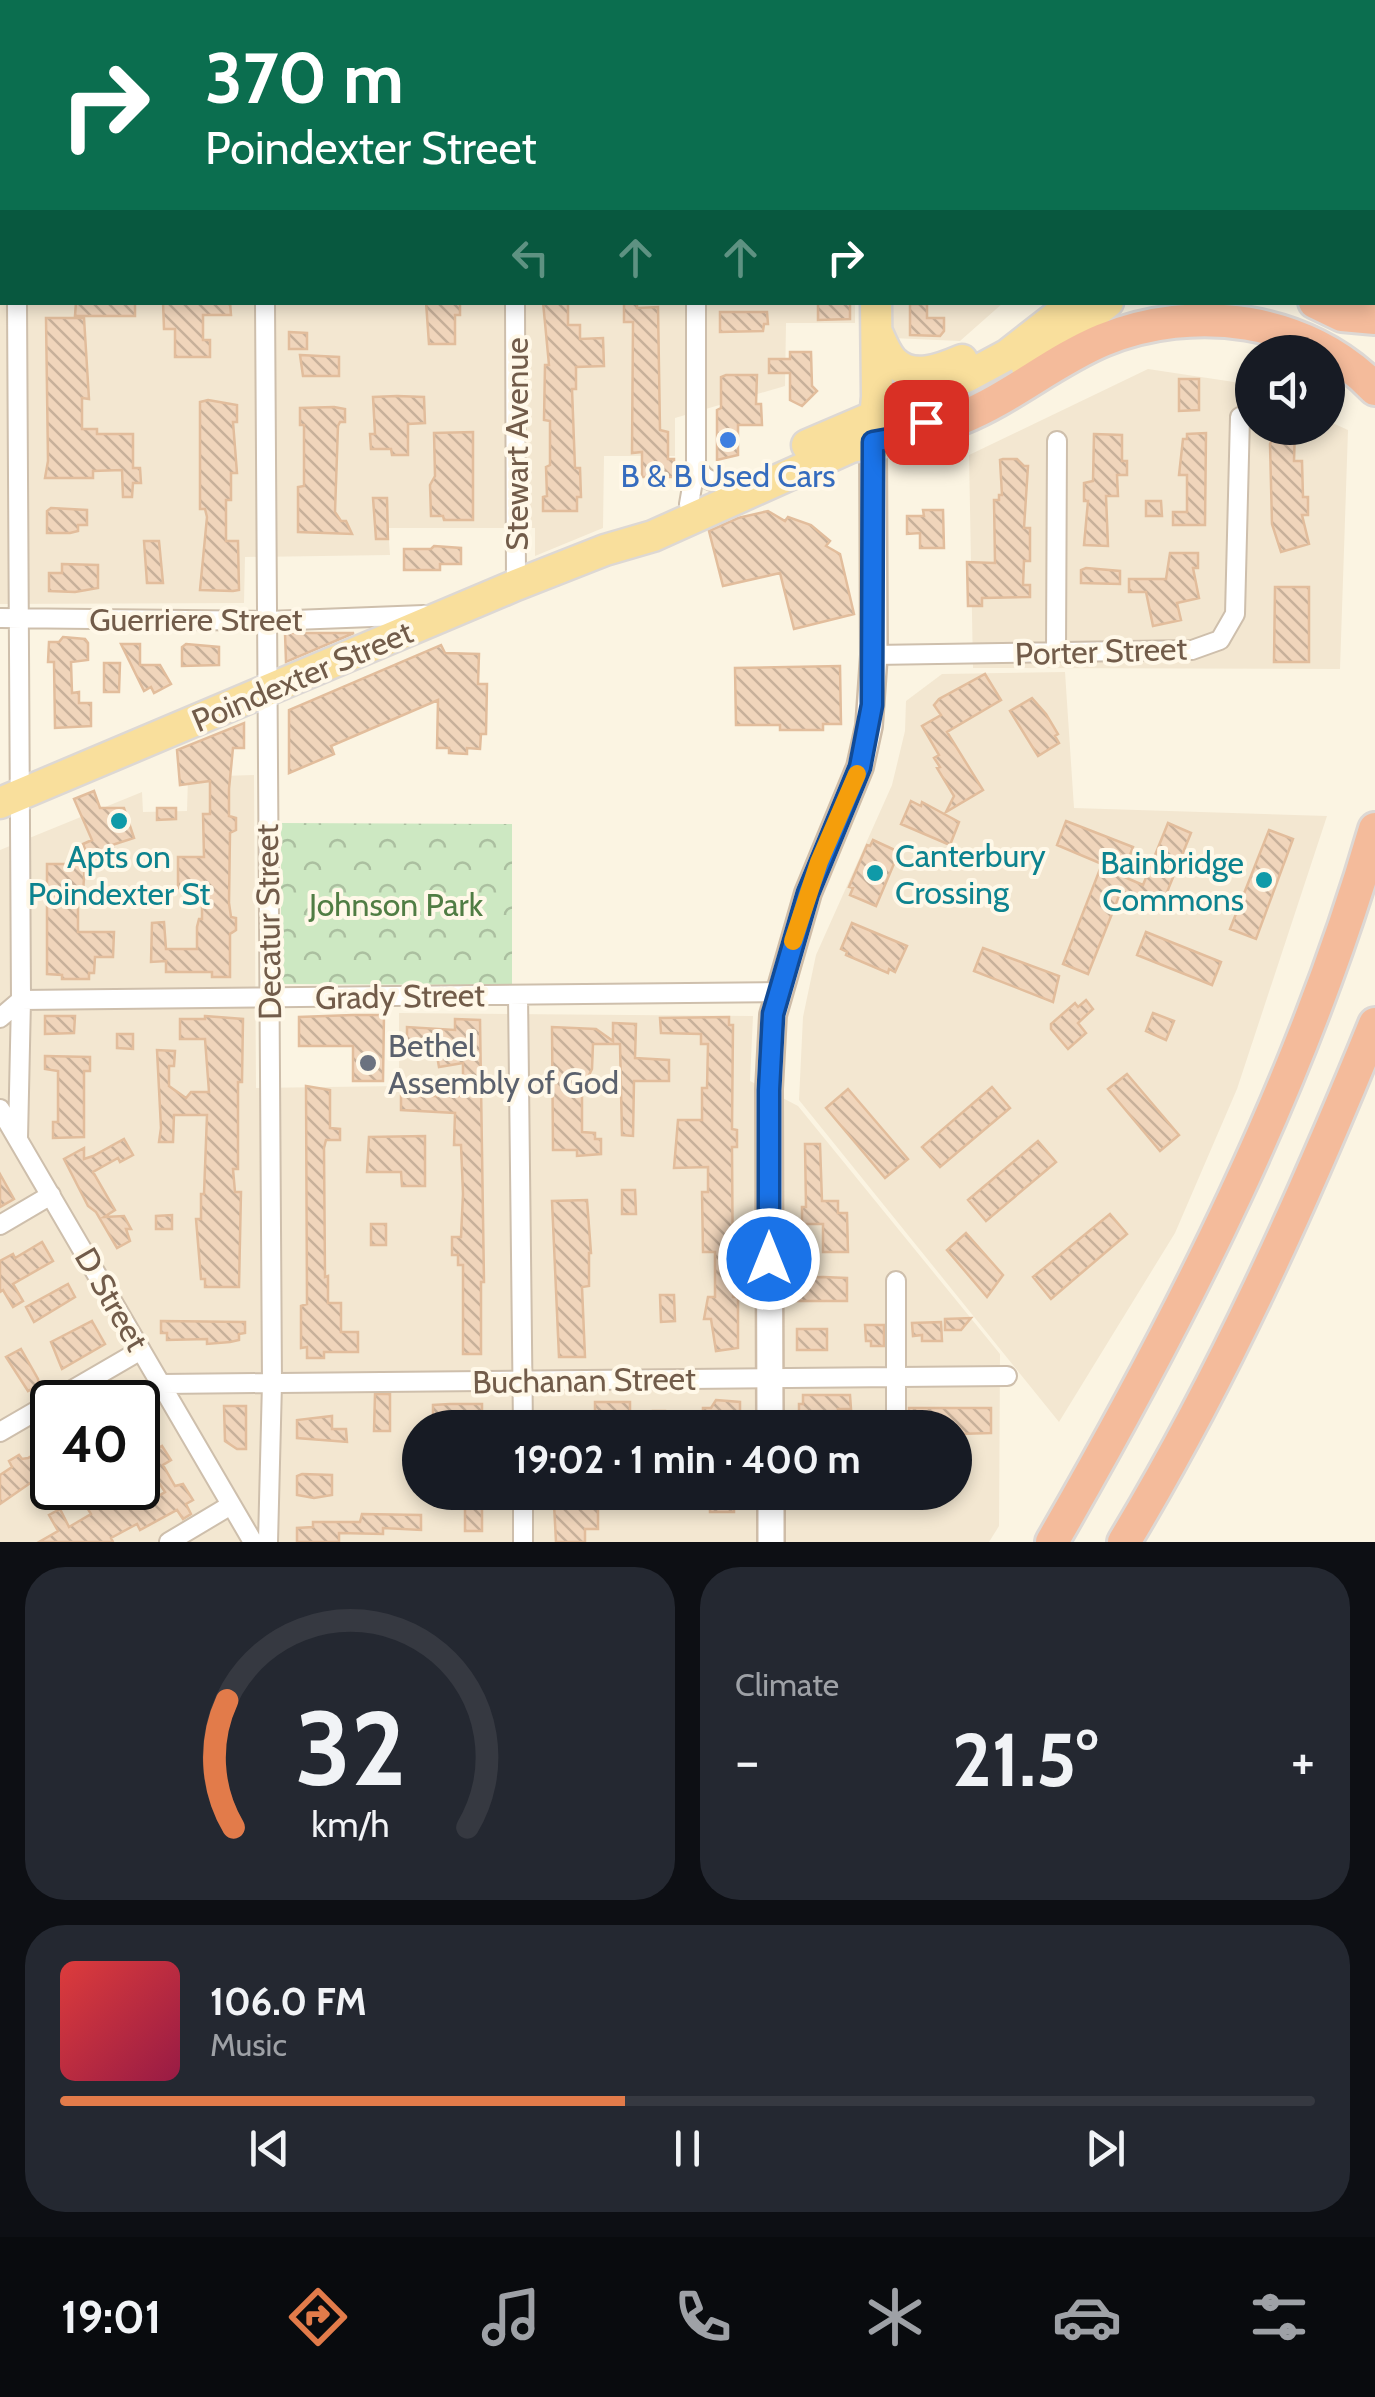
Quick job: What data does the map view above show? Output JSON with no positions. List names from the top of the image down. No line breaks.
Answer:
{"streets":{"main road":["Poindexter Street"],"street":["Stewart Avenue","Guerriere Street","Porter Street","Decatur Street","Grady Street","D Street","Buchanan Street"]},"crossings":[["Stewart Avenue","Poindexter Street"],["Guerriere Street","Poindexter Street"],["Guerriere Street","Decatur Street"],["Poindexter Street","Decatur Street"],["Decatur Street","Grady Street"],["Decatur Street","Buchanan Street"],["D Street","Buchanan Street"]],"parks":["Johnson Park"],"places":["B & B Used Cars","Apts on Poindexter St","Canterbury Crossing","Bainbridge Commons","Bethel Assembly of God"],"page":{"turn":["370 m","Poindexter Street"],"limit":"40","trip":"19:02 · 1 min · 400 m","tile":"Climate","heat":["−","21.5°","+"],"song":["106.0 FM","Music"],"tabs":"19:01","gauge":["32","km/h"]}}
